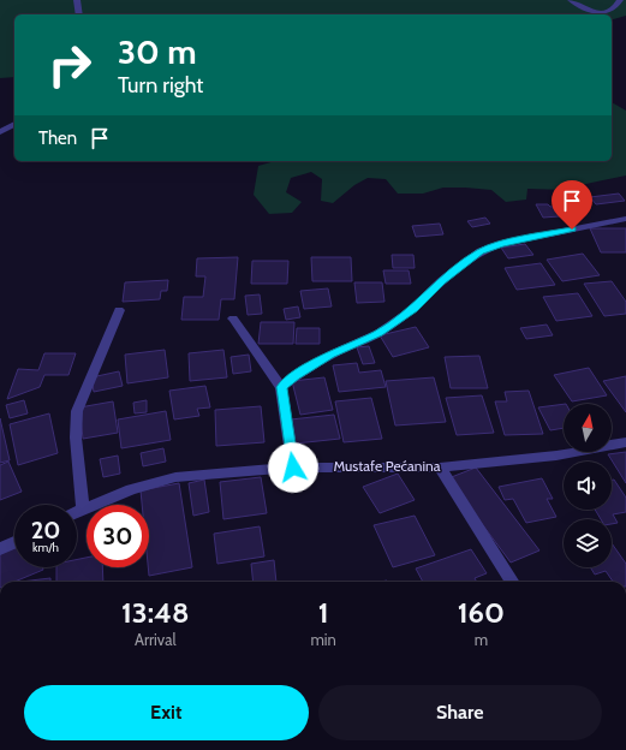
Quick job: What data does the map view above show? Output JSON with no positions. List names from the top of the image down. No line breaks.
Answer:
{"streets":{"street":["Mustafe Pećanina"]},"north":"top","page":{"turn":["30 m","Turn right"],"then":"Then","speed":"20 km/h","limit":"30","eta":["13:48","Arrival","1","min","160","m"],"buttons":["Exit","Share"]}}
